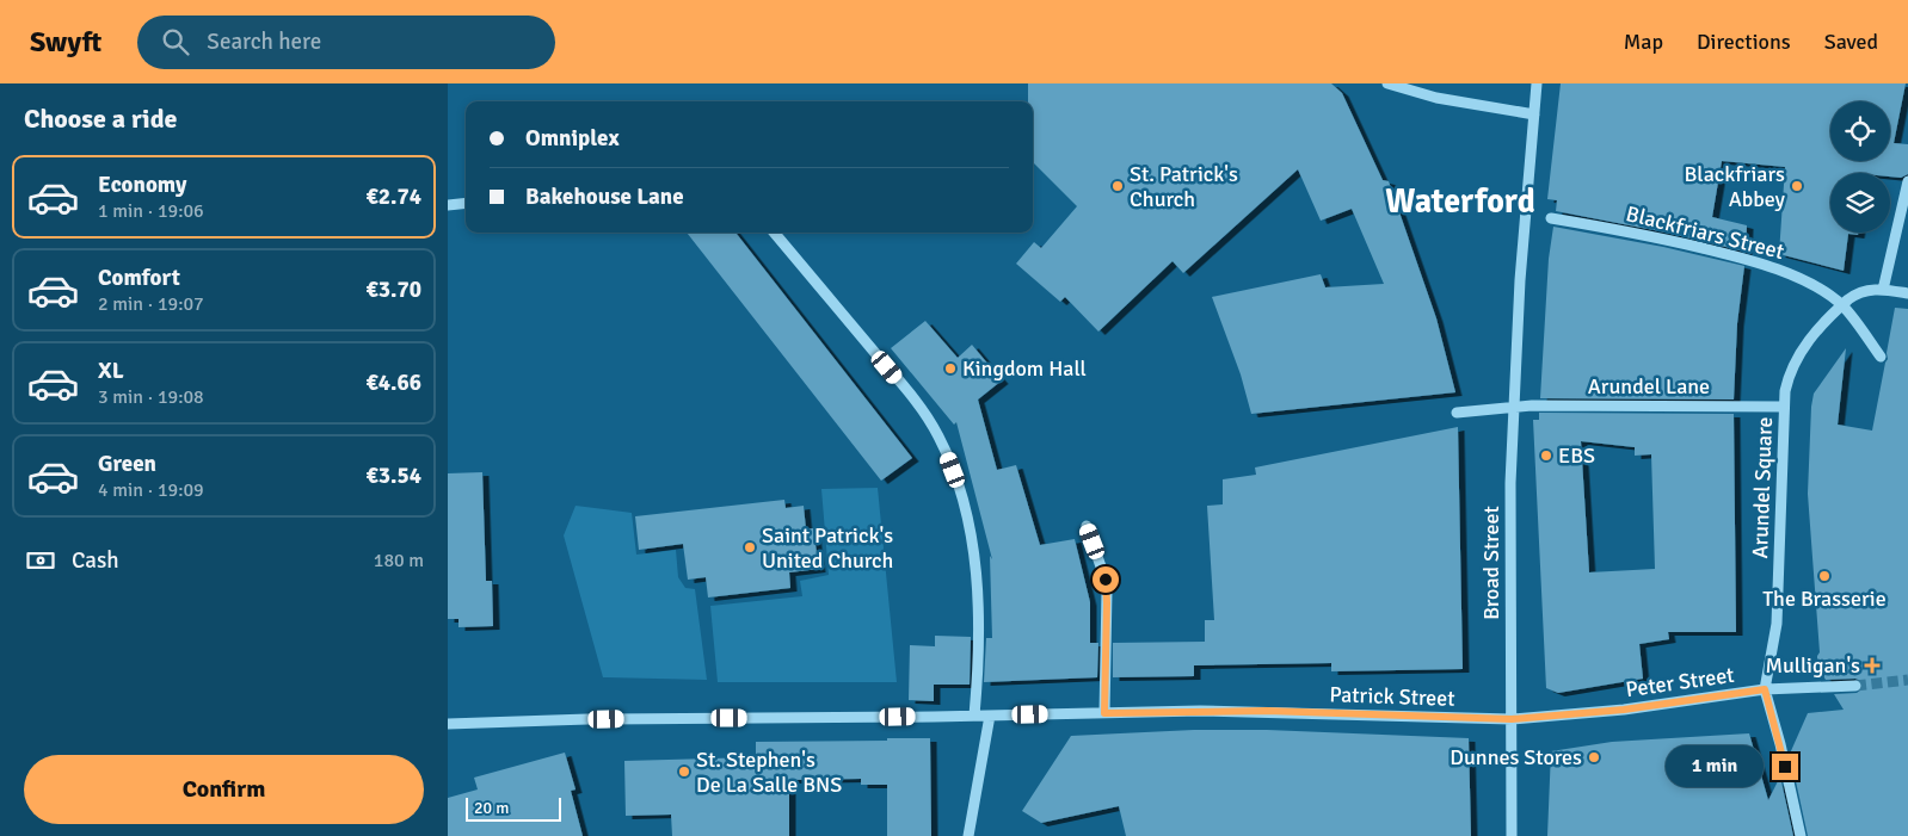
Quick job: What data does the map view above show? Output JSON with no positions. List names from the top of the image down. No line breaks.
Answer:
{"streets":{"street":["Blackfriars Street","Arundel Lane","Arundel Square","Broad Street","Peter Street","Patrick Street"]},"crossings":[["Blackfriars Street","Arundel Square"],["Arundel Lane","Arundel Square"],["Arundel Lane","Broad Street"],["Arundel Square","Peter Street"],["Broad Street","Peter Street"],["Broad Street","Patrick Street"],["Peter Street","Patrick Street"]],"districts":["Waterford"],"places":{"other":["St. Patrick's Church","Blackfriars Abbey","Kingdom Hall","EBS","Saint Patrick's United Church","The Brasserie","Dunnes Stores","St. Stephen's De La Salle BNS"],"health":["Mulligan's"]},"scale_bar":"20 m","page":{"header":"Swyft","search":"Search here","nav":["Map","Directions","Saved"],"heading":"Choose a ride","banner":["Omniplex","Bakehouse Lane"],"list":[{"name":"Economy","note":"1 min · 19:06","value":"€2.74"},{"name":"Comfort","note":"2 min · 19:07","value":"€3.70"},{"name":"XL","note":"3 min · 19:08","value":"€4.66"},{"name":"Green","note":"4 min · 19:09","value":"€3.54"}],"pay":["Cash","180 m"],"buttons":"Confirm","bubble":"1 min","scale":"20 m"}}
